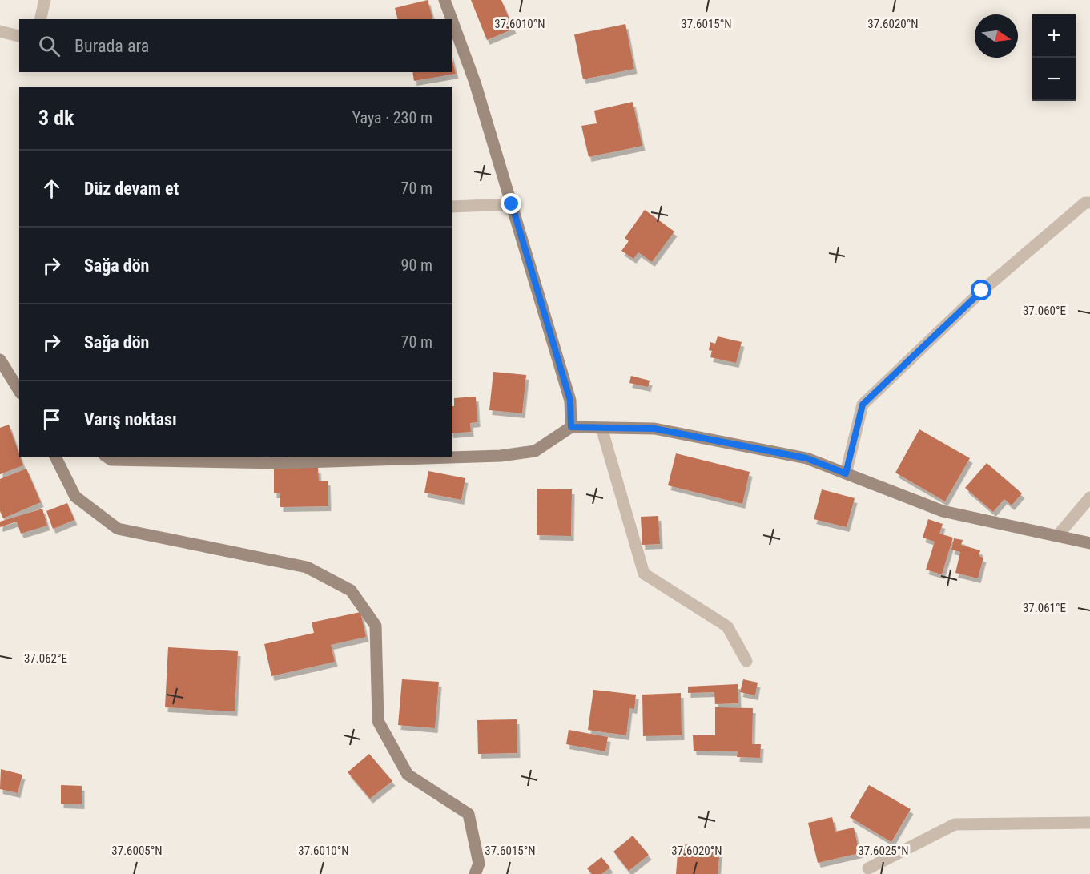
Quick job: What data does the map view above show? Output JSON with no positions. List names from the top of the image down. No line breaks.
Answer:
{"north":"right","page":{"map_buttons":["+","−"],"search":"Burada ara","heading":["3 dk","Yaya · 230 m"],"list":[["Düz devam et","70 m"],["Sağa dön","90 m"],["Sağa dön","70 m"],"Varış noktası"]},"coordinates":["37.6010°N","37.6015°N","37.6020°N","37.060°E","37.061°E","37.062°E","37.6005°N","37.6025°N"]}
